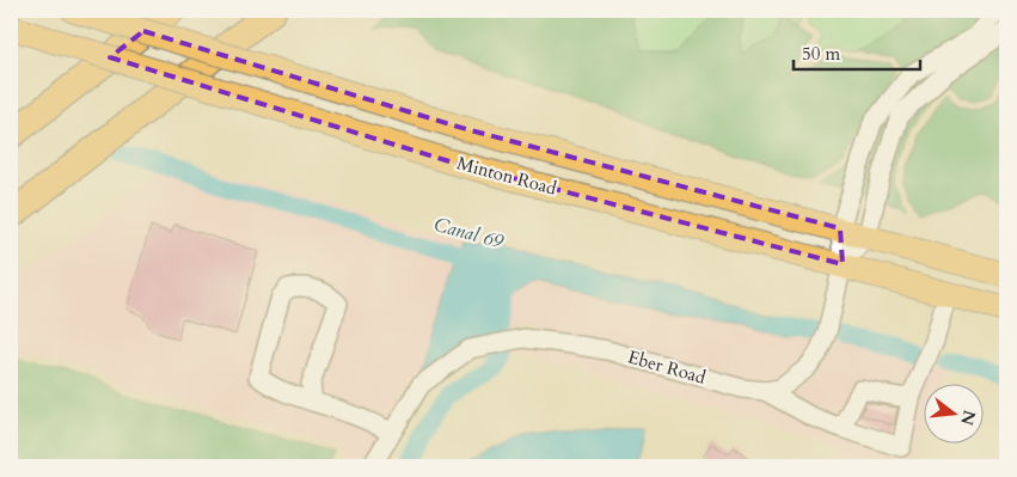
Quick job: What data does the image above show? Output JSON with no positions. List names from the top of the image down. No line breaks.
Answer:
{"streets":{"main road":["Minton Road"],"street":["Eber Road"]},"crossings":[["Minton Road","Eber Road"]],"water":["Canal 69"],"scale_bar":"50 m","north":"right"}
